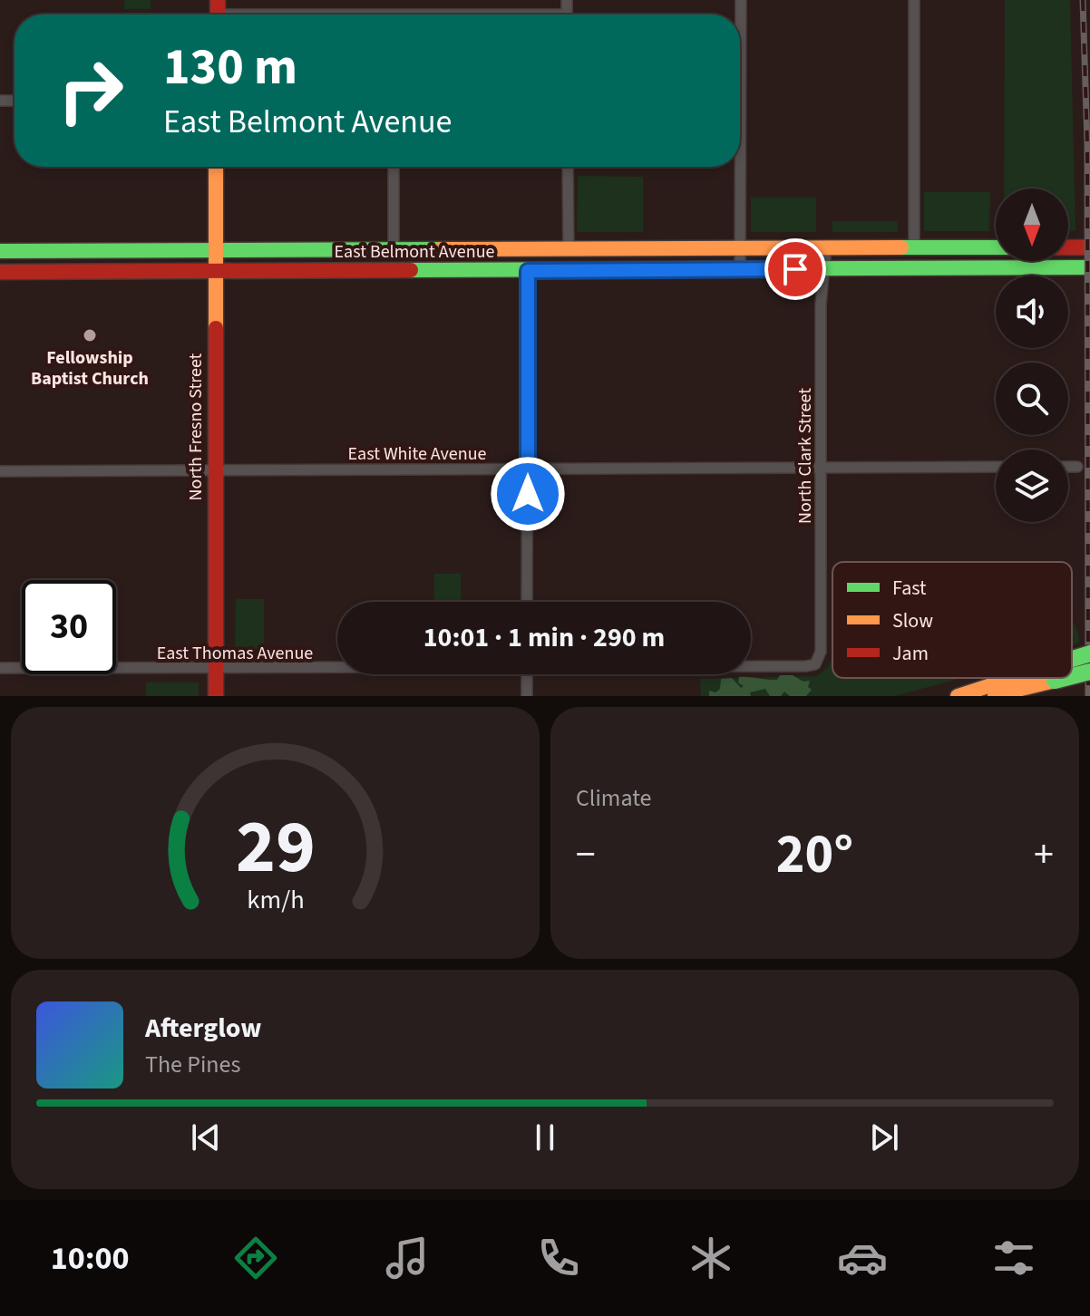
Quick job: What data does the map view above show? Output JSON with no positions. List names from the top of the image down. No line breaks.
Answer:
{"streets":{"main road":["East Belmont Avenue","North Fresno Street"],"street":["East White Avenue","North Clark Street","East Thomas Avenue"]},"crossings":[["East Belmont Avenue","North Fresno Street"],["East Belmont Avenue","North Clark Street"],["North Fresno Street","East White Avenue"],["North Fresno Street","East Thomas Avenue"],["East White Avenue","North Clark Street"],["North Clark Street","East Thomas Avenue"]],"places":["Fellowship Baptist Church"],"legend":["Fast","Slow","Jam"],"north":"bottom","page":{"turn":["130 m","East Belmont Avenue"],"limit":"30","trip":"10:01 · 1 min · 290 m","tile":"Climate","heat":["−","20°","+"],"song":["Afterglow","The Pines"],"tabs":"10:00","gauge":["29","km/h"]}}
